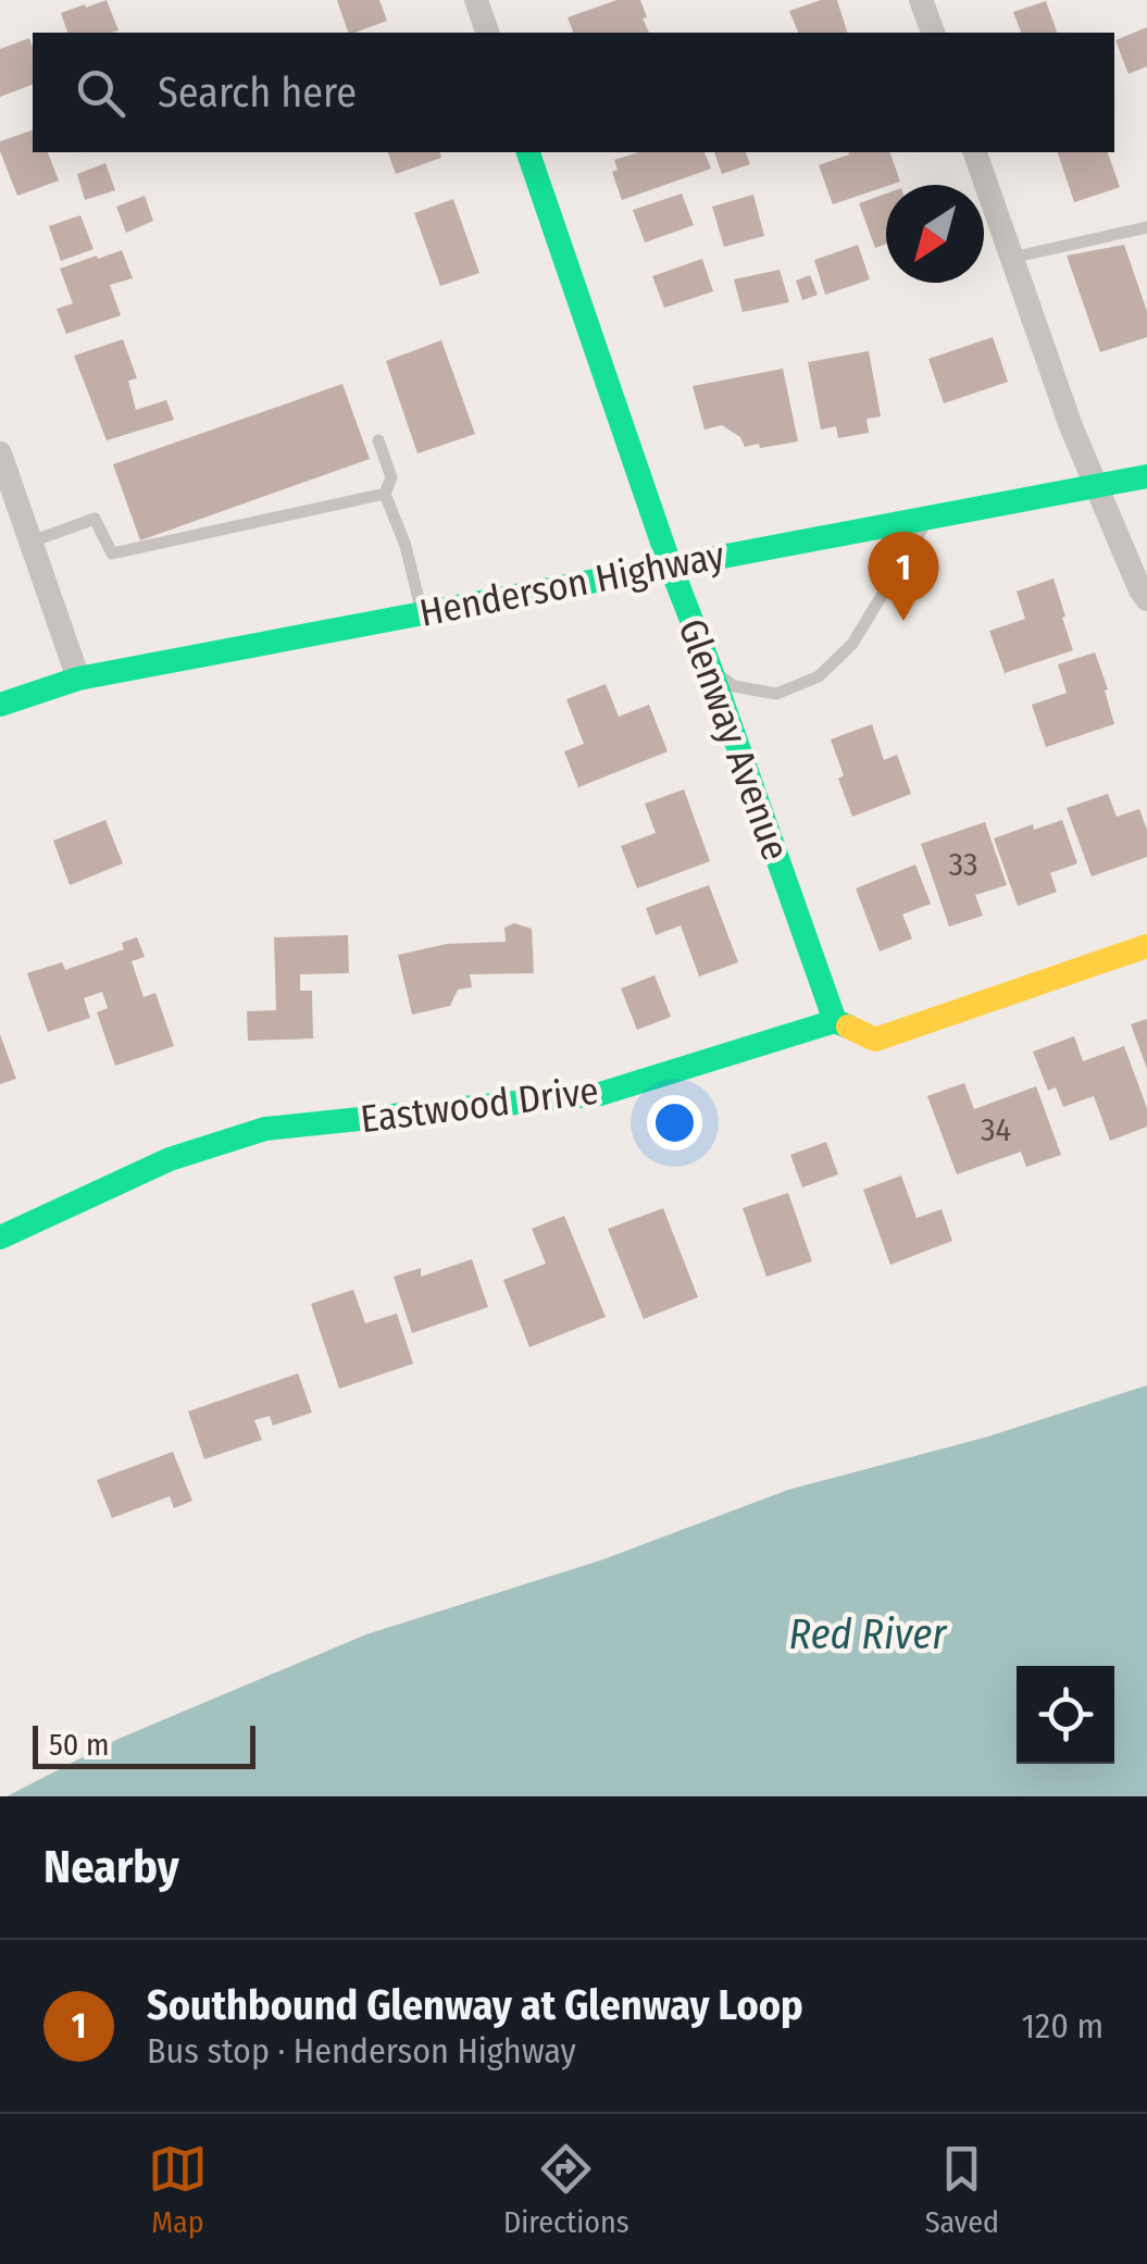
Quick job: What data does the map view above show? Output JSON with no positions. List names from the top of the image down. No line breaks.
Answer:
{"streets":{"street":["Henderson Highway","Glenway Avenue","Eastwood Drive"]},"crossings":[["Henderson Highway","Glenway Avenue"],["Glenway Avenue","Eastwood Drive"]],"water":["Red River"],"house_numbers":["33","34"],"scale_bar":"50 m","north":"bottom left","page":{"search":"Search here","pins":"1","scale":"50 m","heading":"Nearby","list":[{"mark":"1","name":"Southbound Glenway at Glenway Loop","note":"Bus stop · Henderson Highway","value":"120 m"}],"nav":["Map","Directions","Saved"]}}
